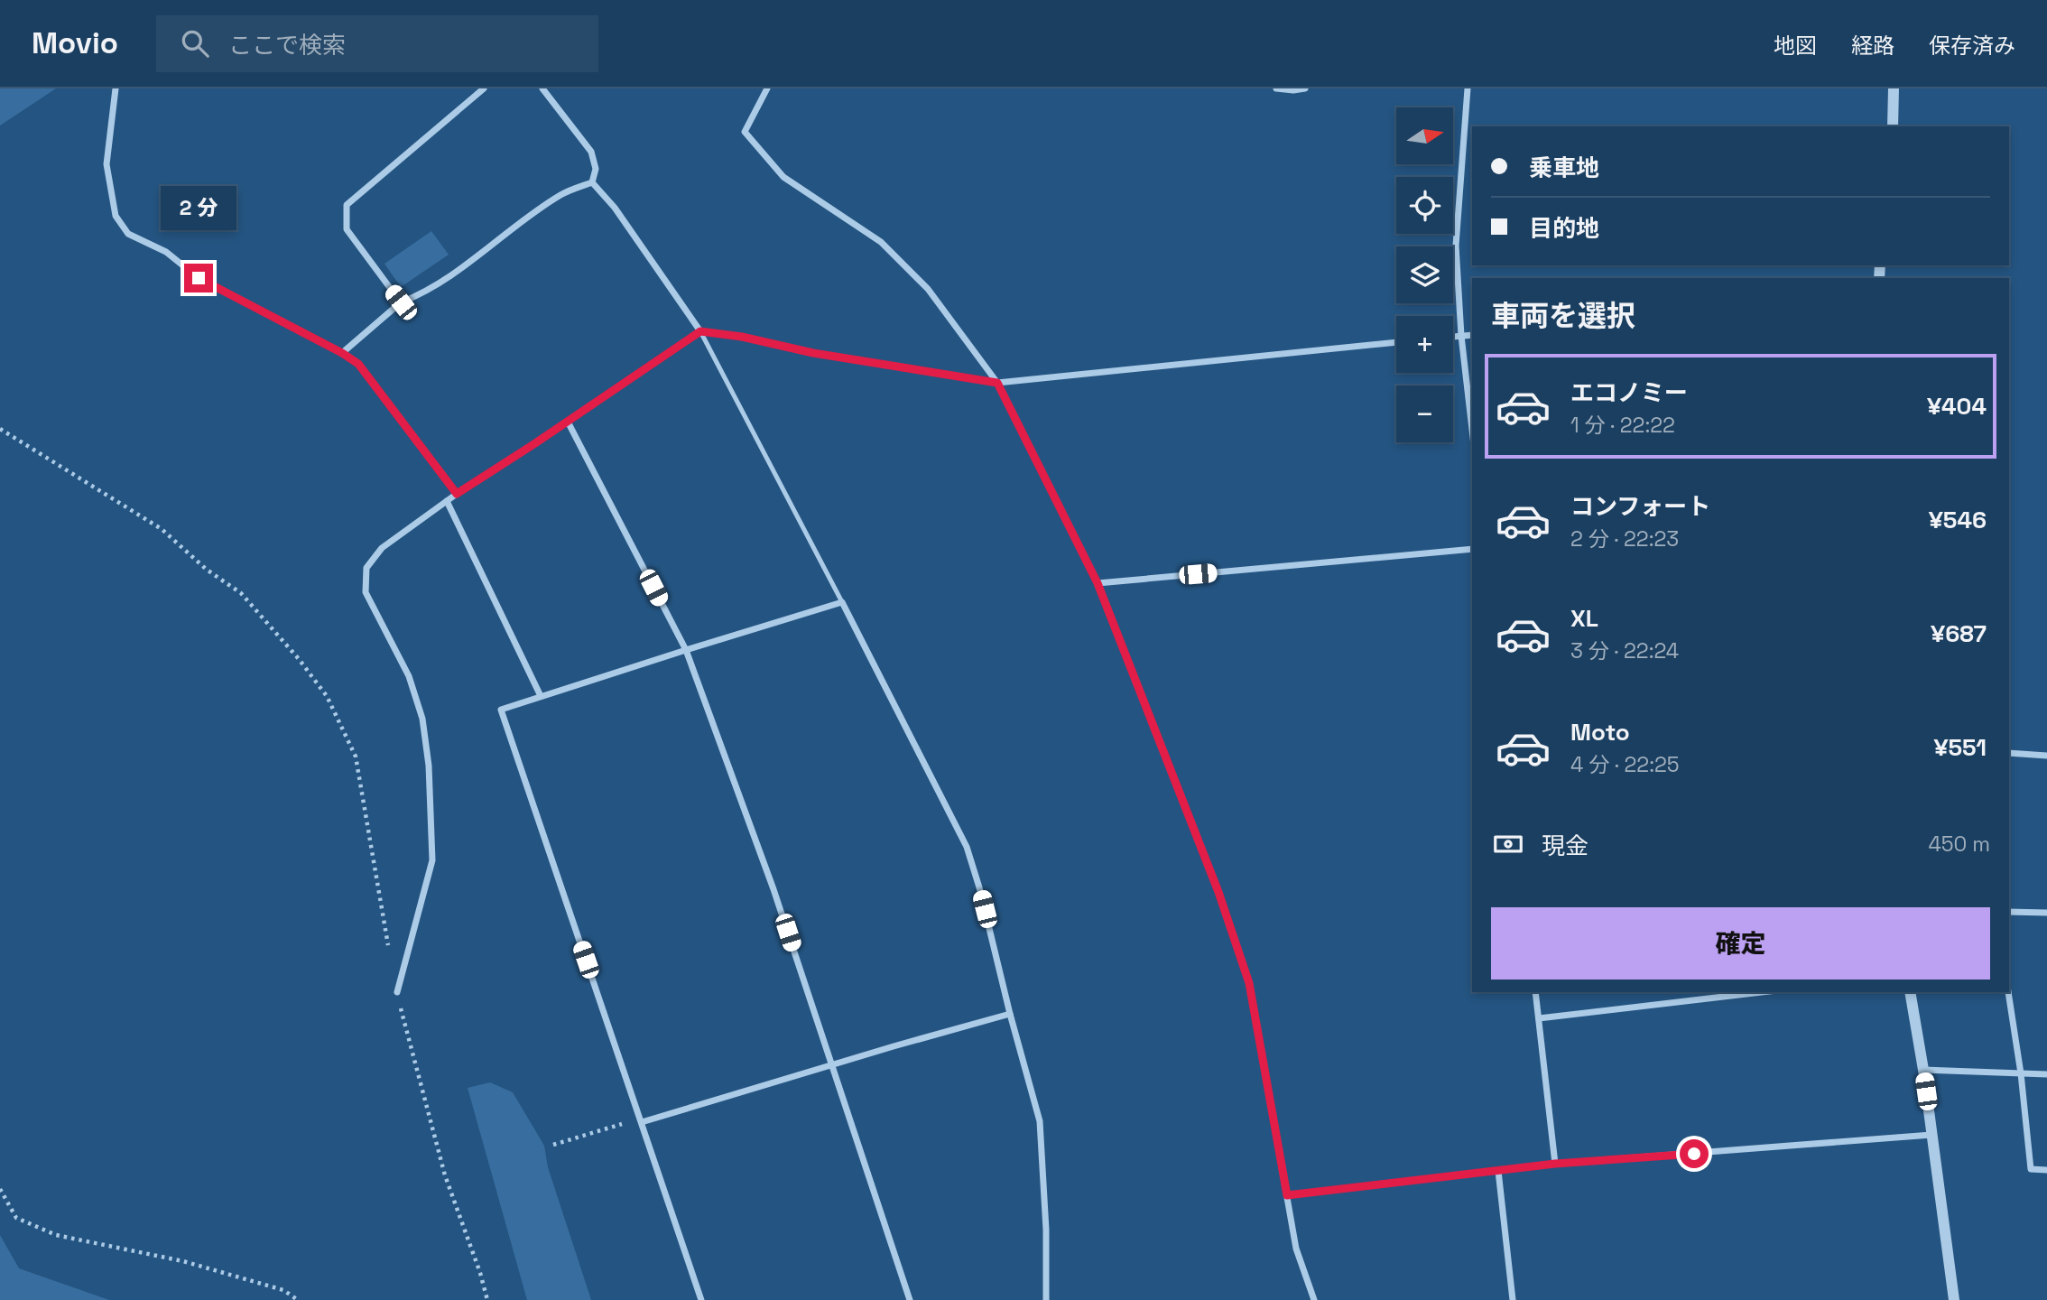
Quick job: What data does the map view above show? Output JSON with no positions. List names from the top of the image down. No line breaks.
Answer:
{"north":"right","page":{"header":"Movio","search":"ここで検索","nav":["地図","経路","保存済み"],"map_buttons":["+","−"],"banner":["乗車地","目的地"],"bubble":"2 分","heading":"車両を選択","list":[{"name":"エコノミー","note":"1 分 · 22:22","value":"¥404"},{"name":"コンフォート","note":"2 分 · 22:23","value":"¥546"},{"name":"XL","note":"3 分 · 22:24","value":"¥687"},{"name":"Moto","note":"4 分 · 22:25","value":"¥551"}],"pay":["現金","450 m"],"buttons":"確定"}}
